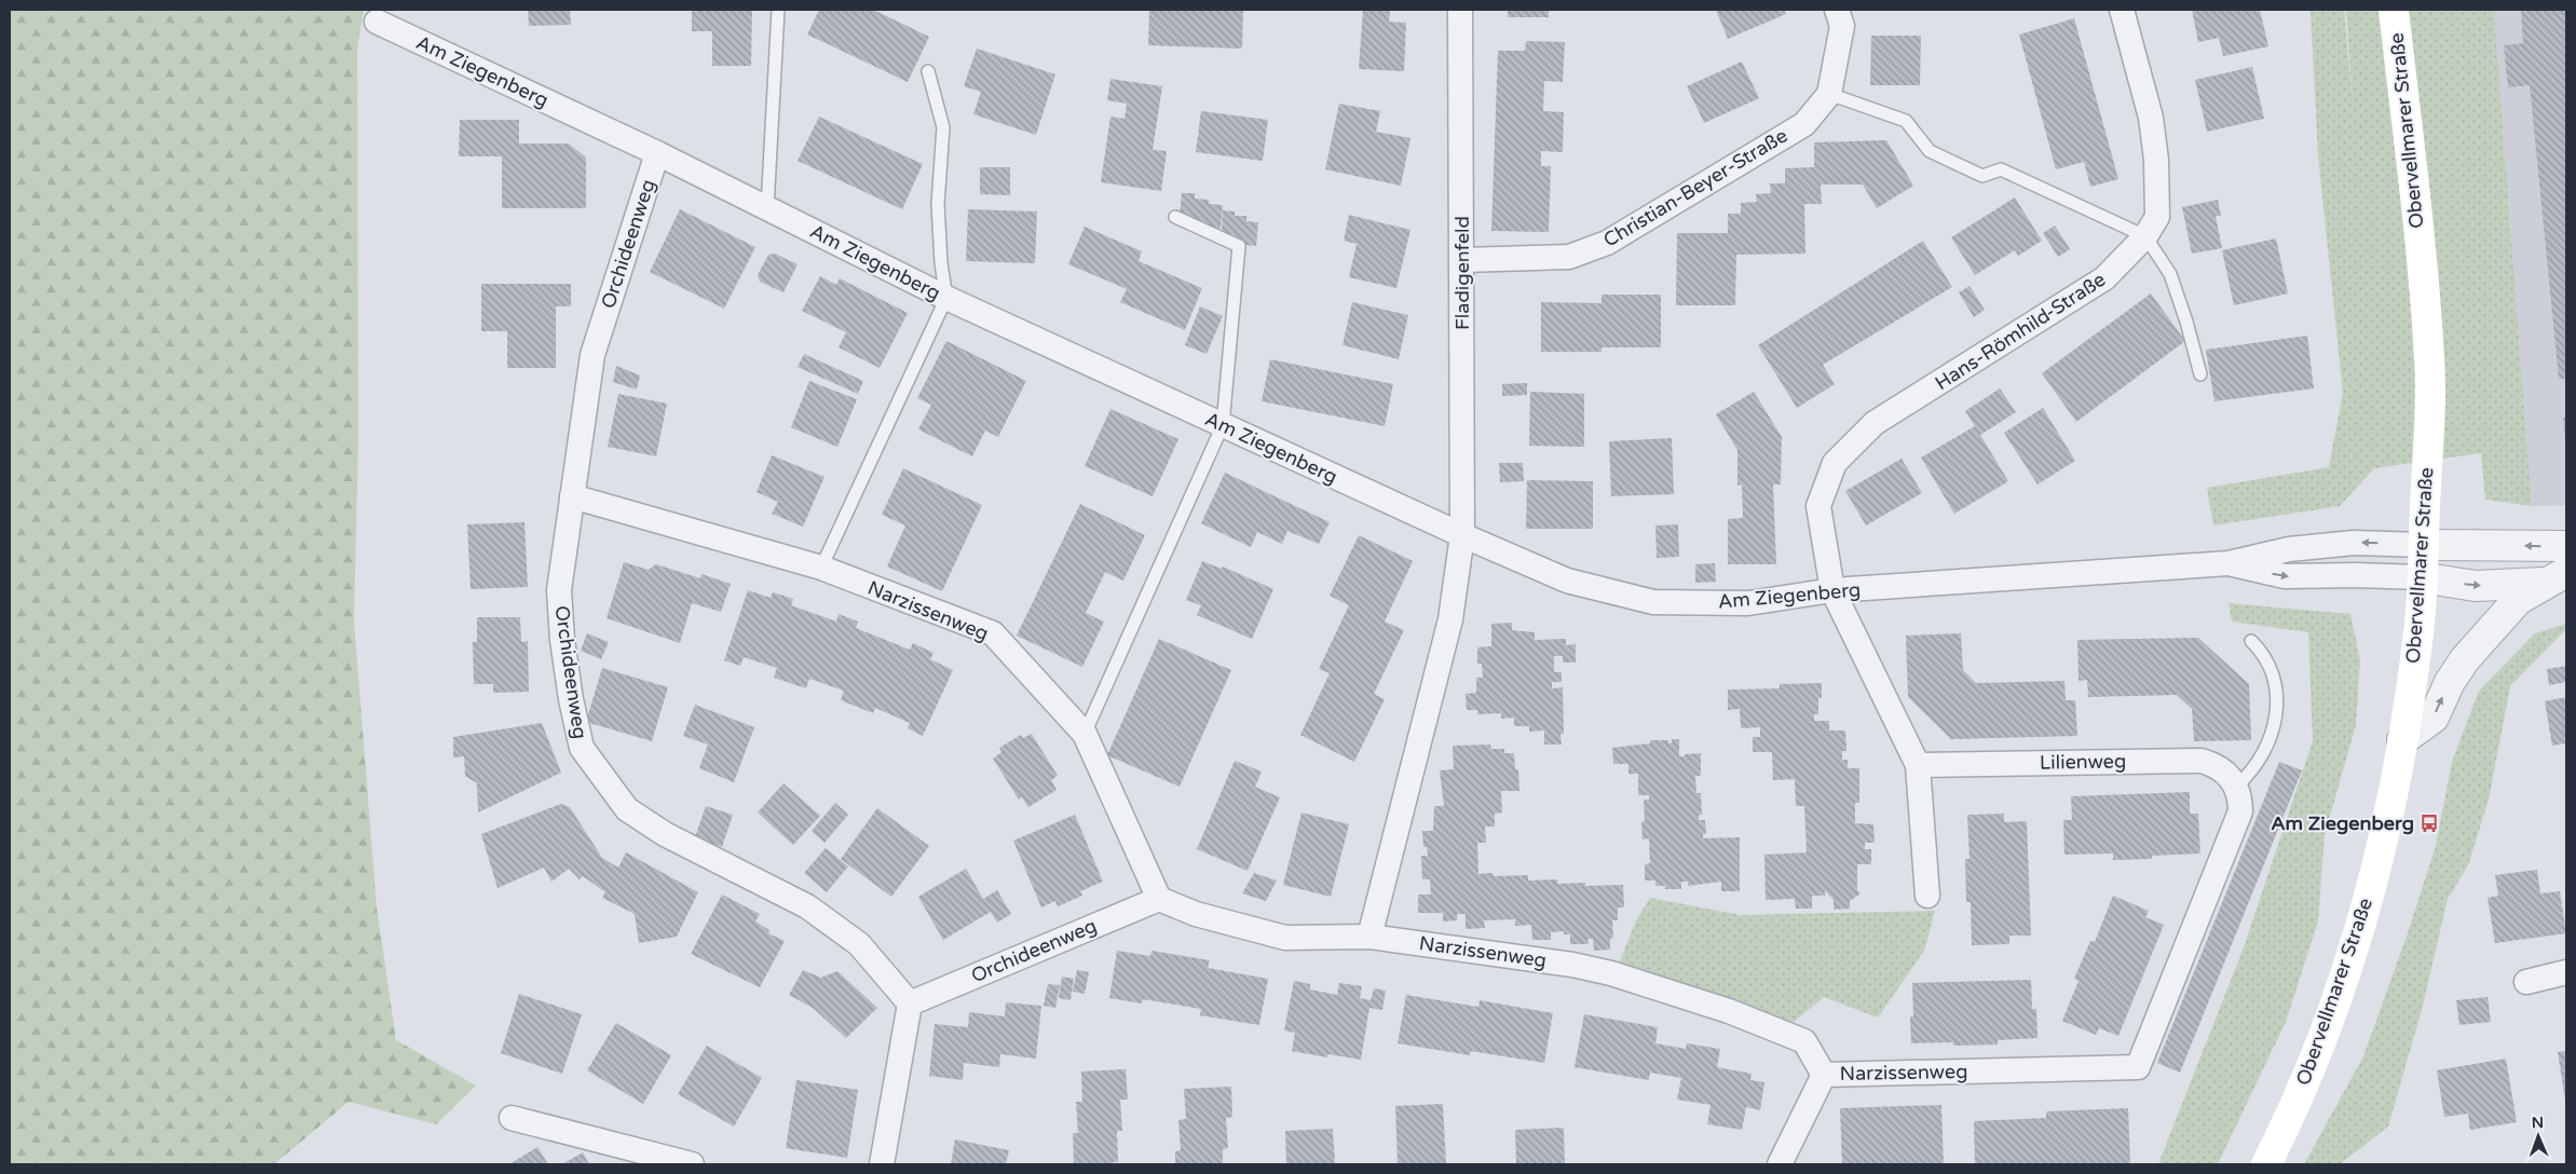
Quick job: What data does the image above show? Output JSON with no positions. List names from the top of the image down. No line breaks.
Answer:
{"streets":{"main road":["Obervellmarer Straße"],"street":["Am Ziegenberg","Christian-Beyer-Straße","Orchideenweg","Fladigenfeld","Hans-Römhild-Straße","Narzissenweg","Lilienweg"]},"crossings":[["Am Ziegenberg","Obervellmarer Straße"],["Am Ziegenberg","Orchideenweg"],["Am Ziegenberg","Fladigenfeld"],["Am Ziegenberg","Hans-Römhild-Straße"],["Christian-Beyer-Straße","Fladigenfeld"],["Orchideenweg","Narzissenweg"],["Narzissenweg","Lilienweg"]],"places":{"bus stop":["Am Ziegenberg"]},"north":"top"}
